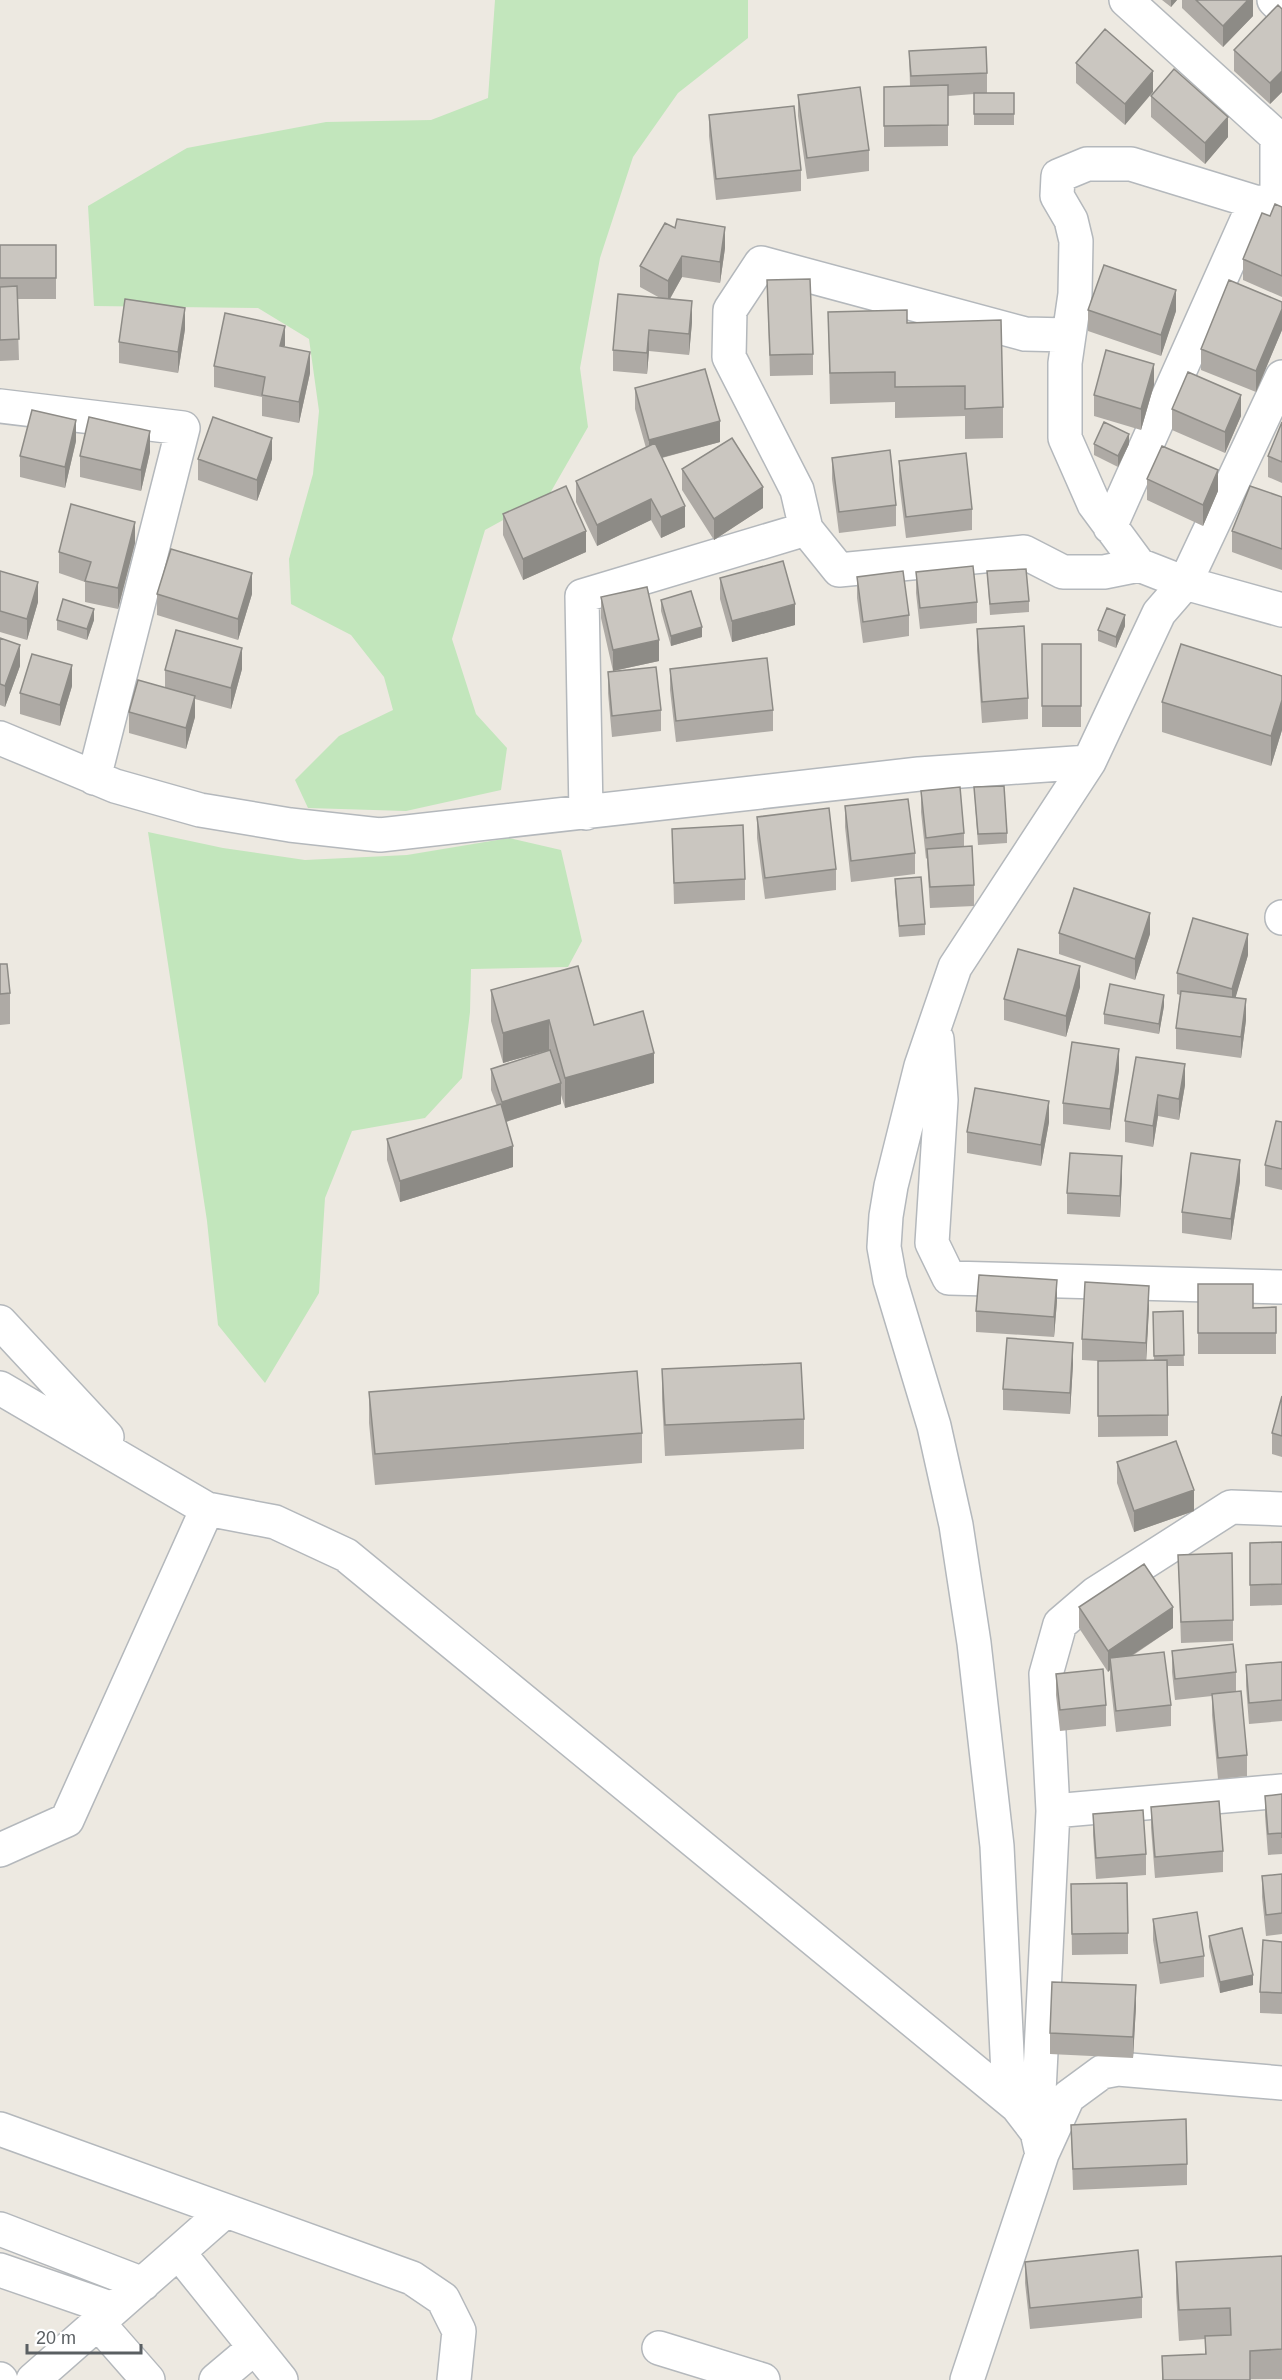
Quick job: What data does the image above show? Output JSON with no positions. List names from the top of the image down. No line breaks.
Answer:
{"scale_bar":"20 m"}
